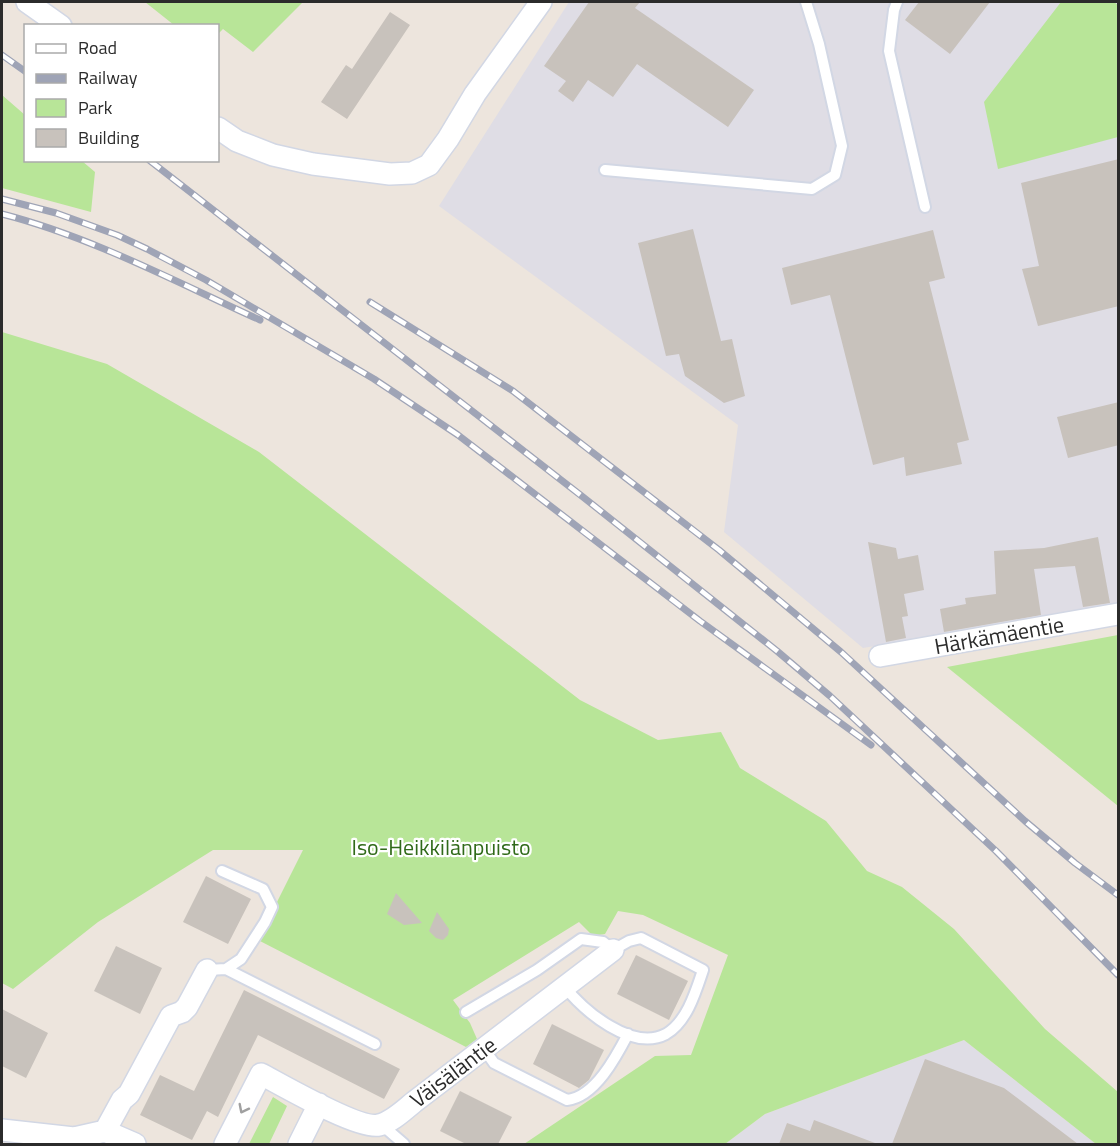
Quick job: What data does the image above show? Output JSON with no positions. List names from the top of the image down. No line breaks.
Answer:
{"streets":{"street":["Härkämäentie","Väisäläntie"]},"parks":["Iso-Heikkilänpuisto"],"legend":["Road","Railway","Park","Building"]}
